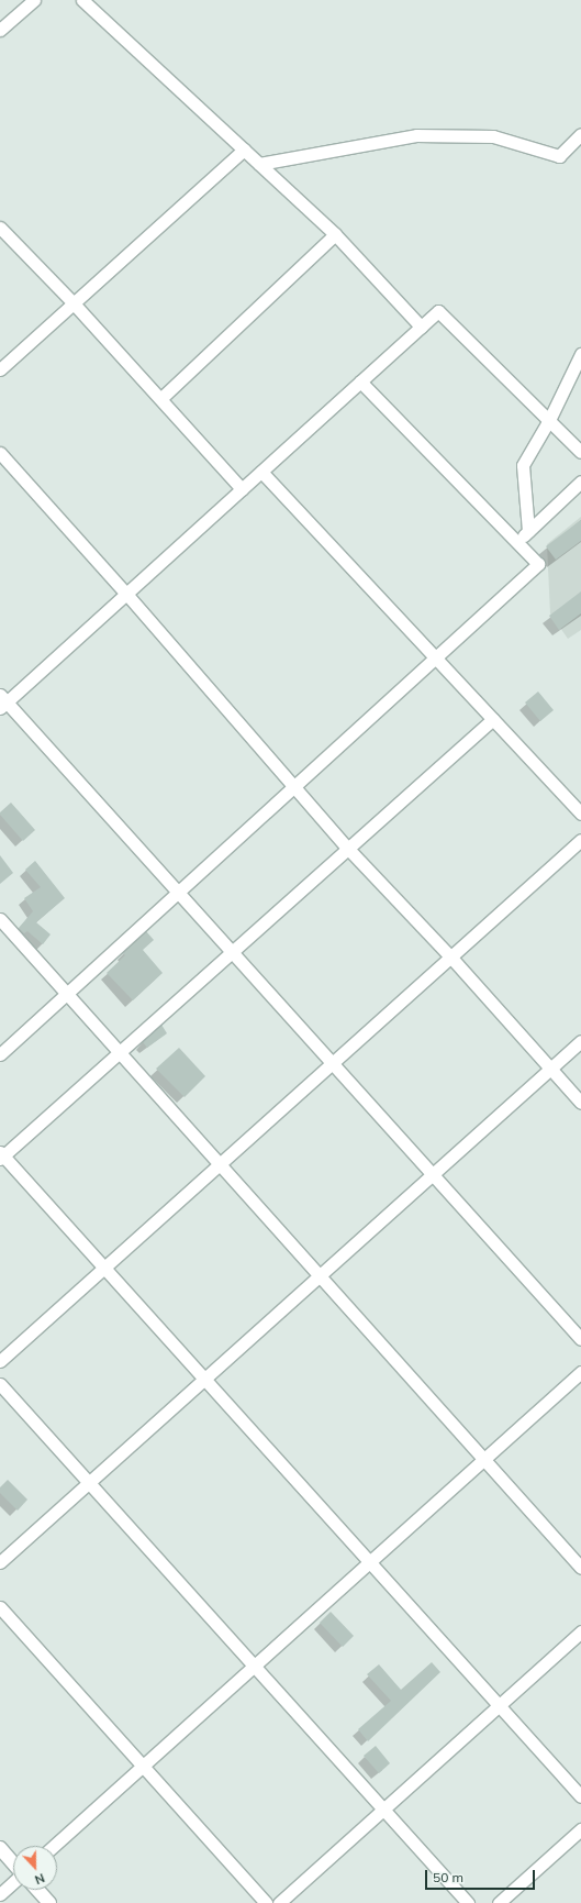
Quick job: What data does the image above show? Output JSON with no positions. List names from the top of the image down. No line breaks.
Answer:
{"scale_bar":"50 m","north":"bottom"}
